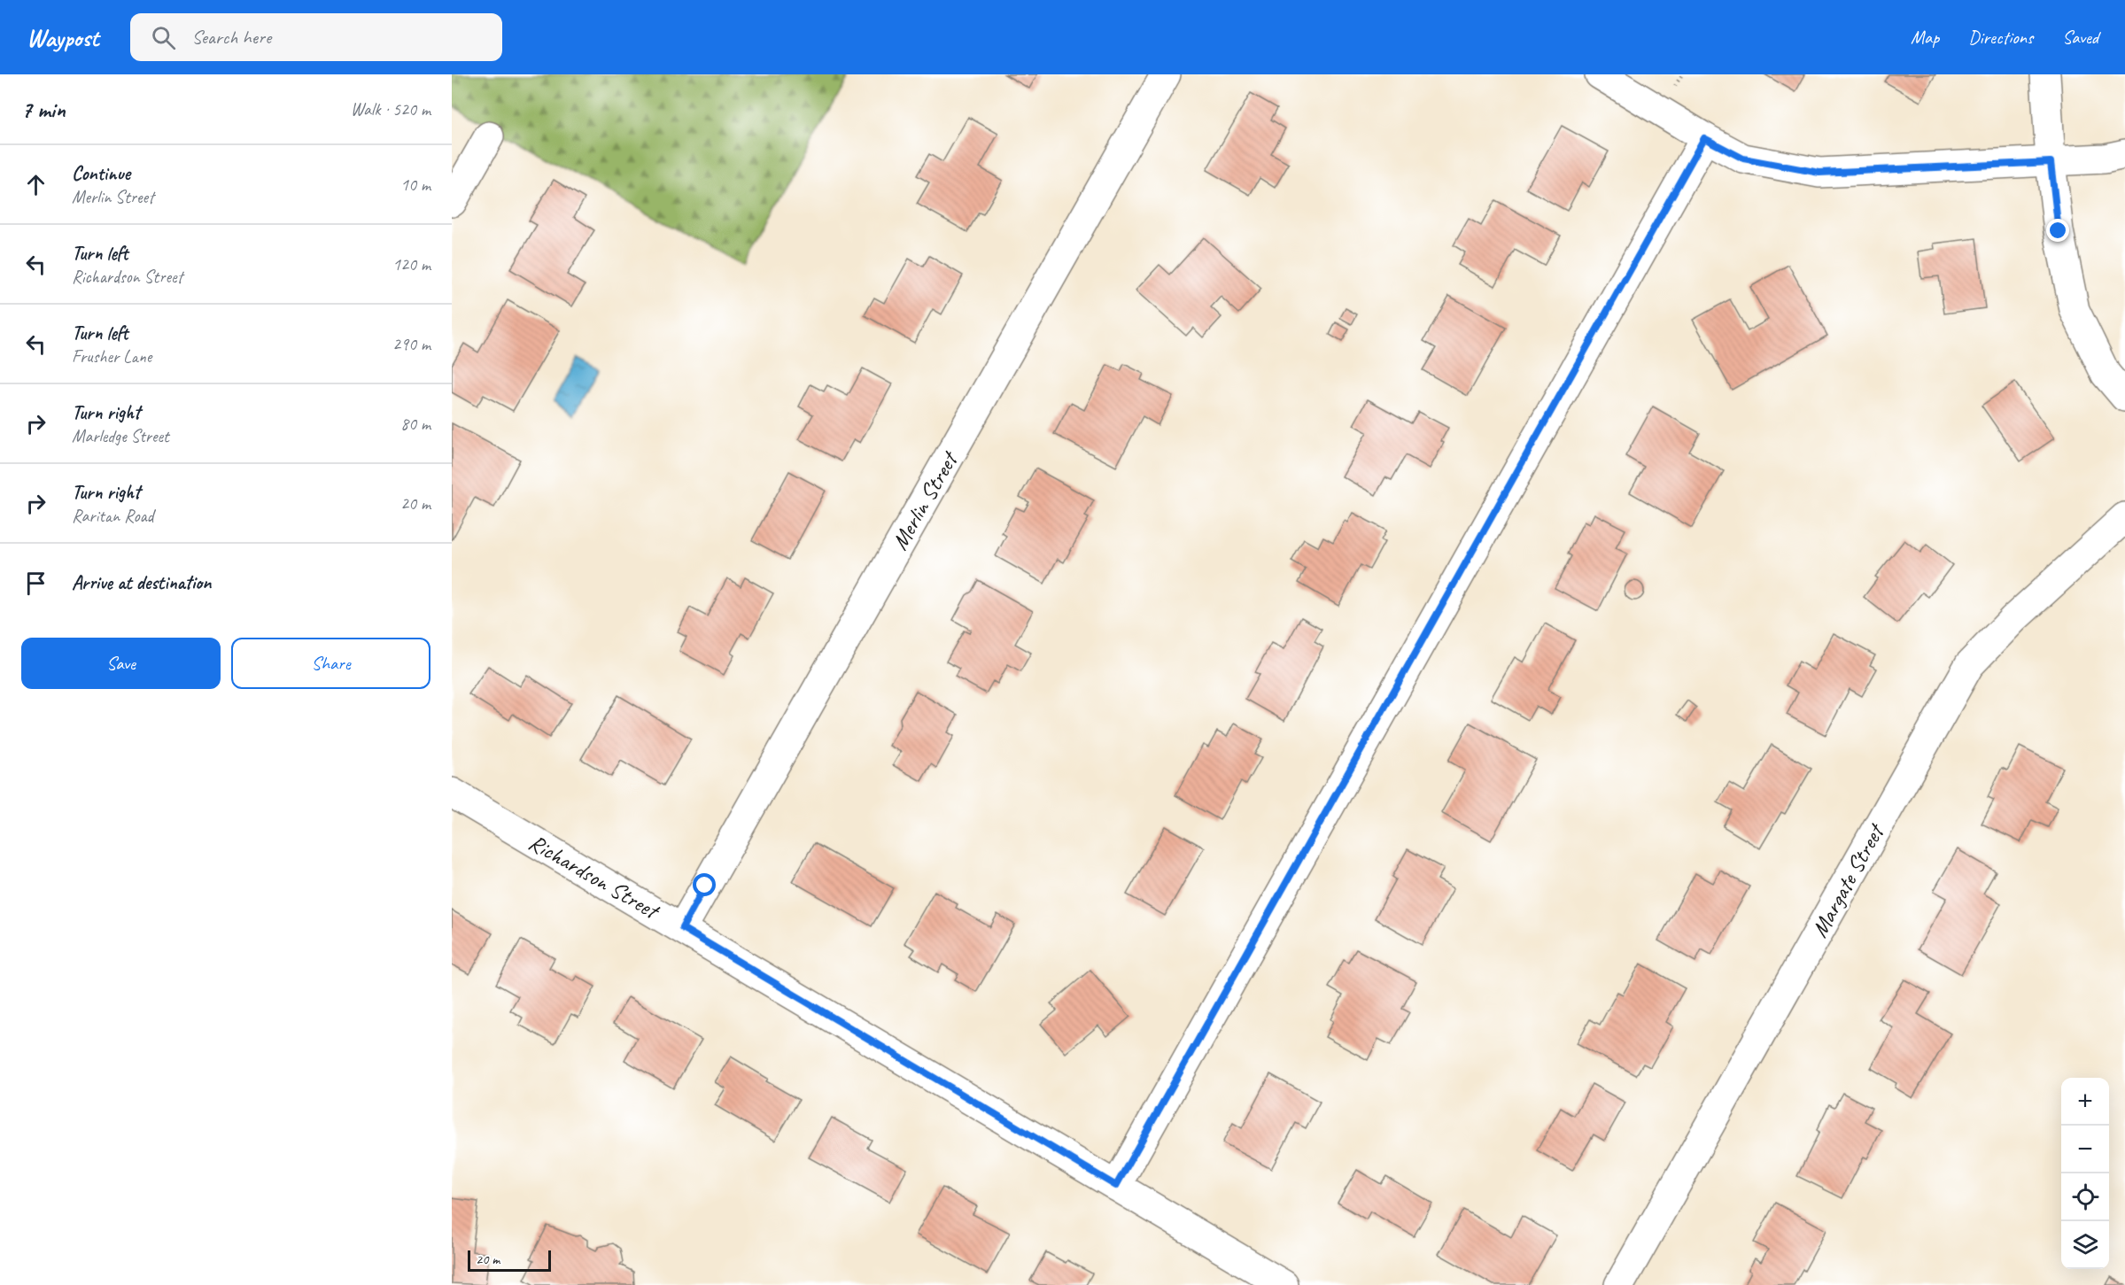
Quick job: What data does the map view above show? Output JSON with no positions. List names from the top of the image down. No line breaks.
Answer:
{"streets":{"street":["Merlin Street","Richardson Street","Margate Street"]},"crossings":[["Merlin Street","Richardson Street"]],"scale_bar":"20 m","page":{"header":"Waypost","search":"Search here","nav":["Map","Directions","Saved"],"heading":["7 min","Walk · 520 m"],"list":[["Continue","Merlin Street","10 m"],["Turn left","Richardson Street","120 m"],["Turn left","Frusher Lane","290 m"],["Turn right","Marledge Street","80 m"],["Turn right","Raritan Road","20 m"],"Arrive at destination"],"buttons":["Save","Share"],"map_buttons":["+","−"],"scale":"20 m"}}
